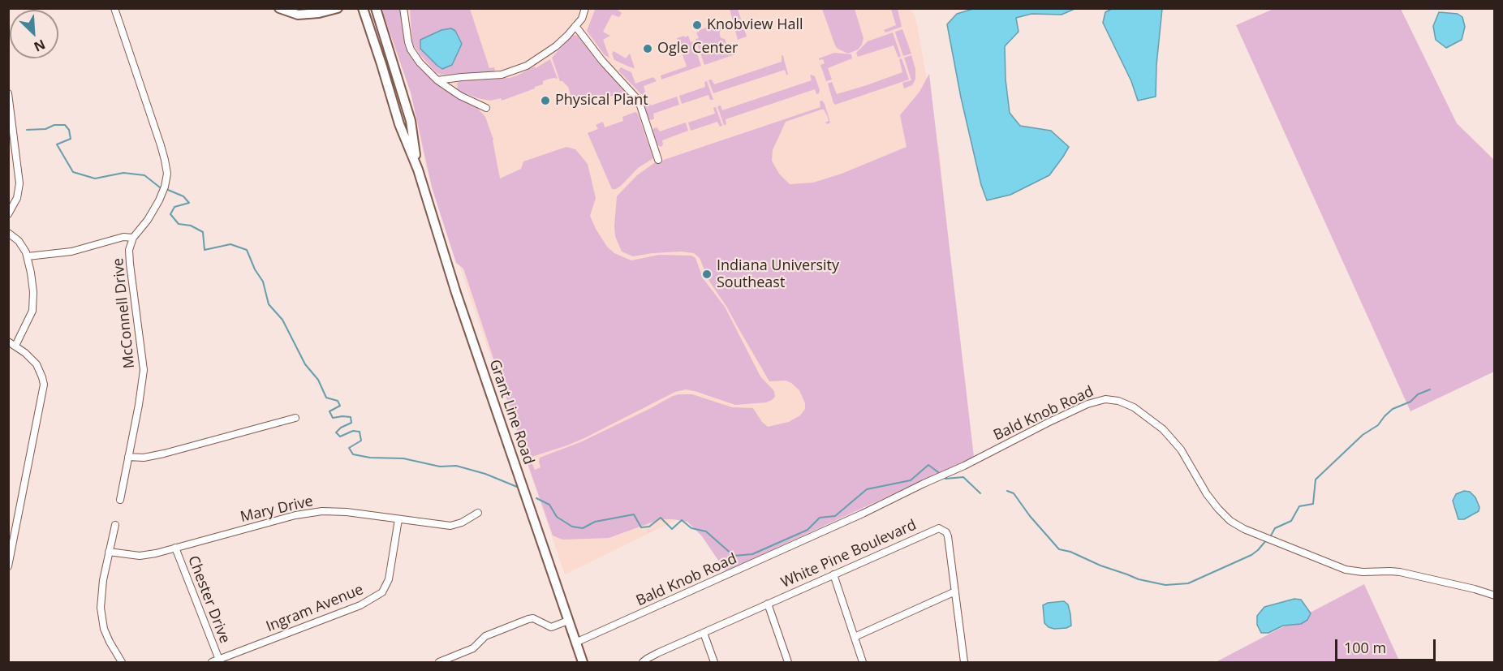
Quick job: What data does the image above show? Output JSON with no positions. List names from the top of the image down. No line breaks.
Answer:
{"streets":{"main road":["Grant Line Road"],"street":["McConnell Drive","Bald Knob Road","Mary Drive","White Pine Boulevard","Chester Drive","Ingram Avenue"]},"crossings":[["Grant Line Road","Bald Knob Road"],["Mary Drive","Chester Drive"],["Mary Drive","Ingram Avenue"],["Chester Drive","Ingram Avenue"]],"places":["Knobview Hall","Ogle Center","Physical Plant","Indiana University Southeast"],"scale_bar":"100 m","north":"bottom right"}
